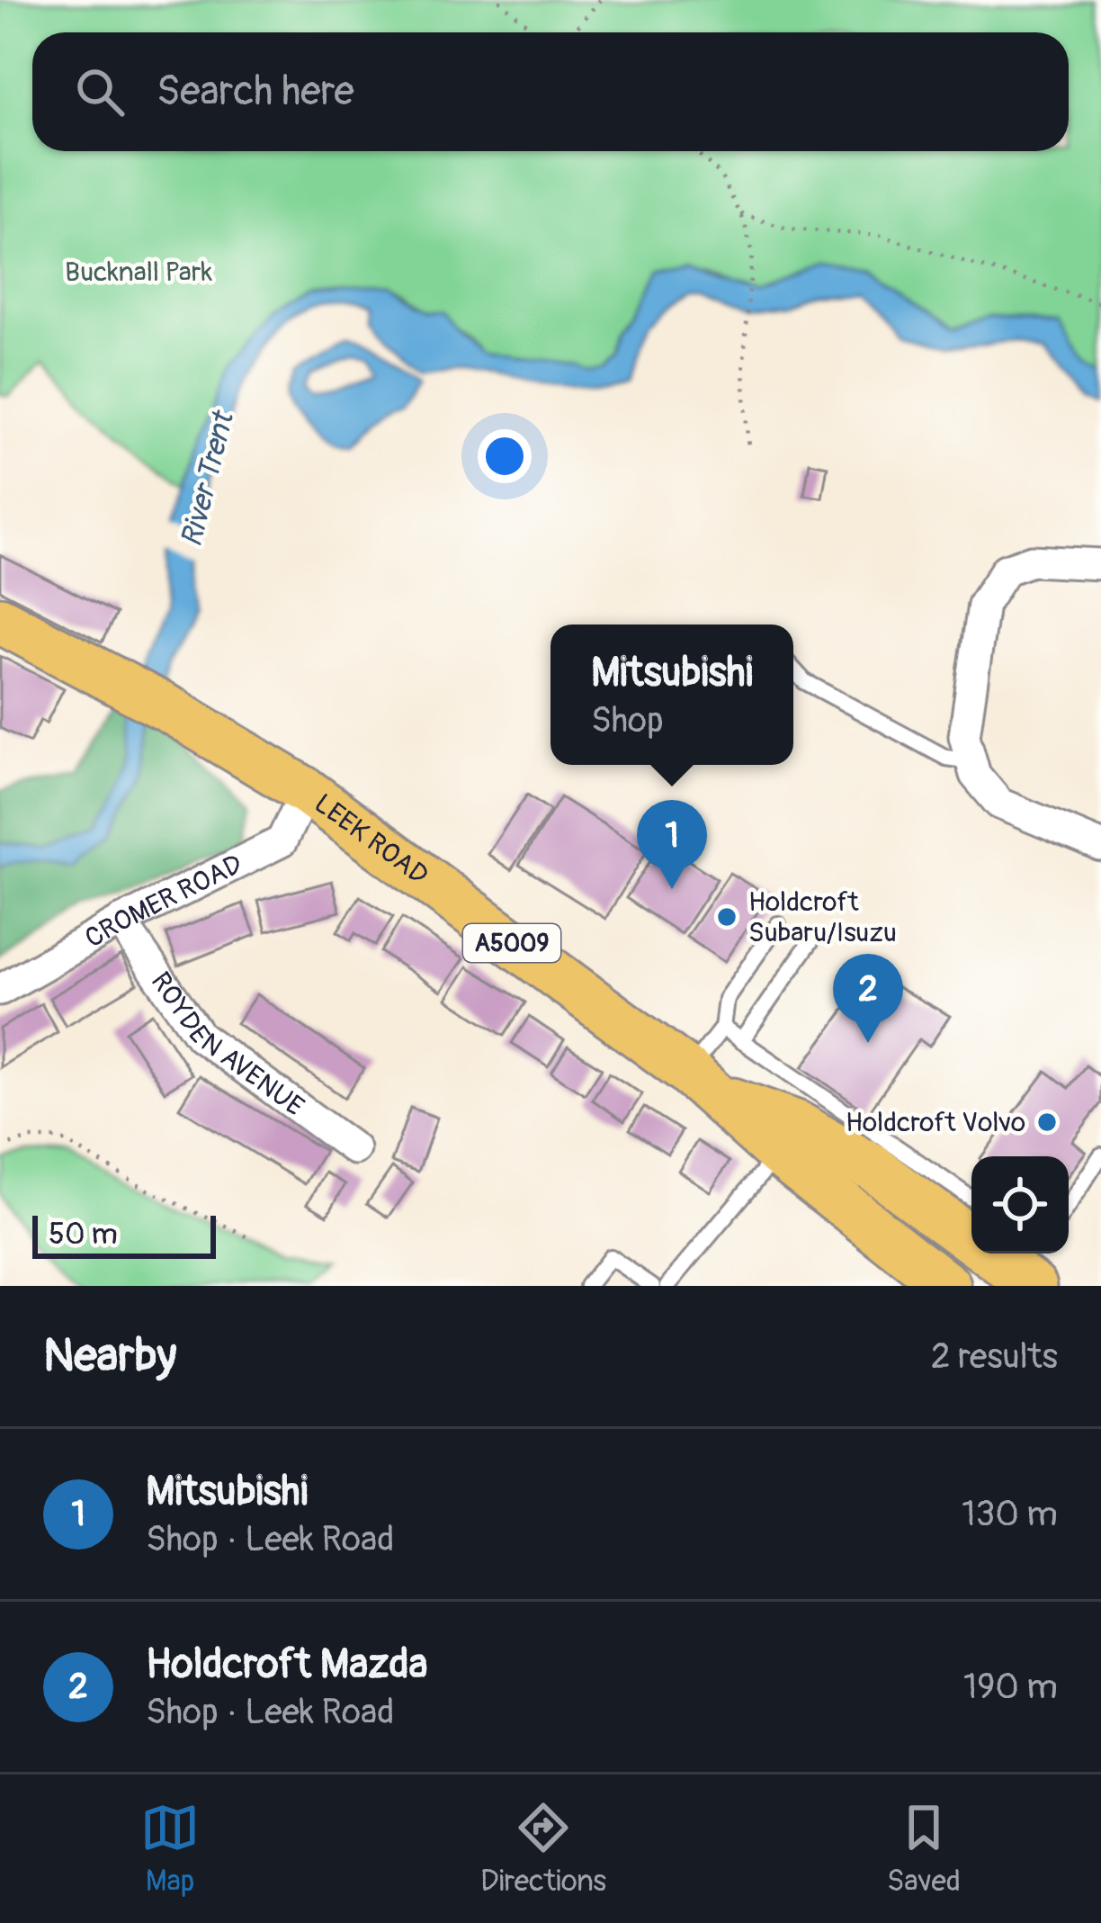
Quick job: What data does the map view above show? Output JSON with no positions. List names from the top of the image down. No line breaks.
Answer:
{"streets":{"main road":["LEEK ROAD","A5009"],"street":["CROMER ROAD","ROYDEN AVENUE"]},"crossings":[["LEEK ROAD","CROMER ROAD"],["LEEK ROAD","A5009"],["CROMER ROAD","ROYDEN AVENUE"]],"water":["River Trent"],"parks":["Bucknall Park"],"places":["Holdcroft Subaru/Isuzu","Holdcroft Volvo"],"scale_bar":"50 m","page":{"search":"Search here","popup":["Mitsubishi","Shop"],"pins":["1","2"],"scale":"50 m","heading":["Nearby","2 results"],"list":[{"mark":"1","name":"Mitsubishi","note":"Shop · Leek Road","value":"130 m"},{"mark":"2","name":"Holdcroft Mazda","note":"Shop · Leek Road","value":"190 m"}],"nav":["Map","Directions","Saved"]}}
